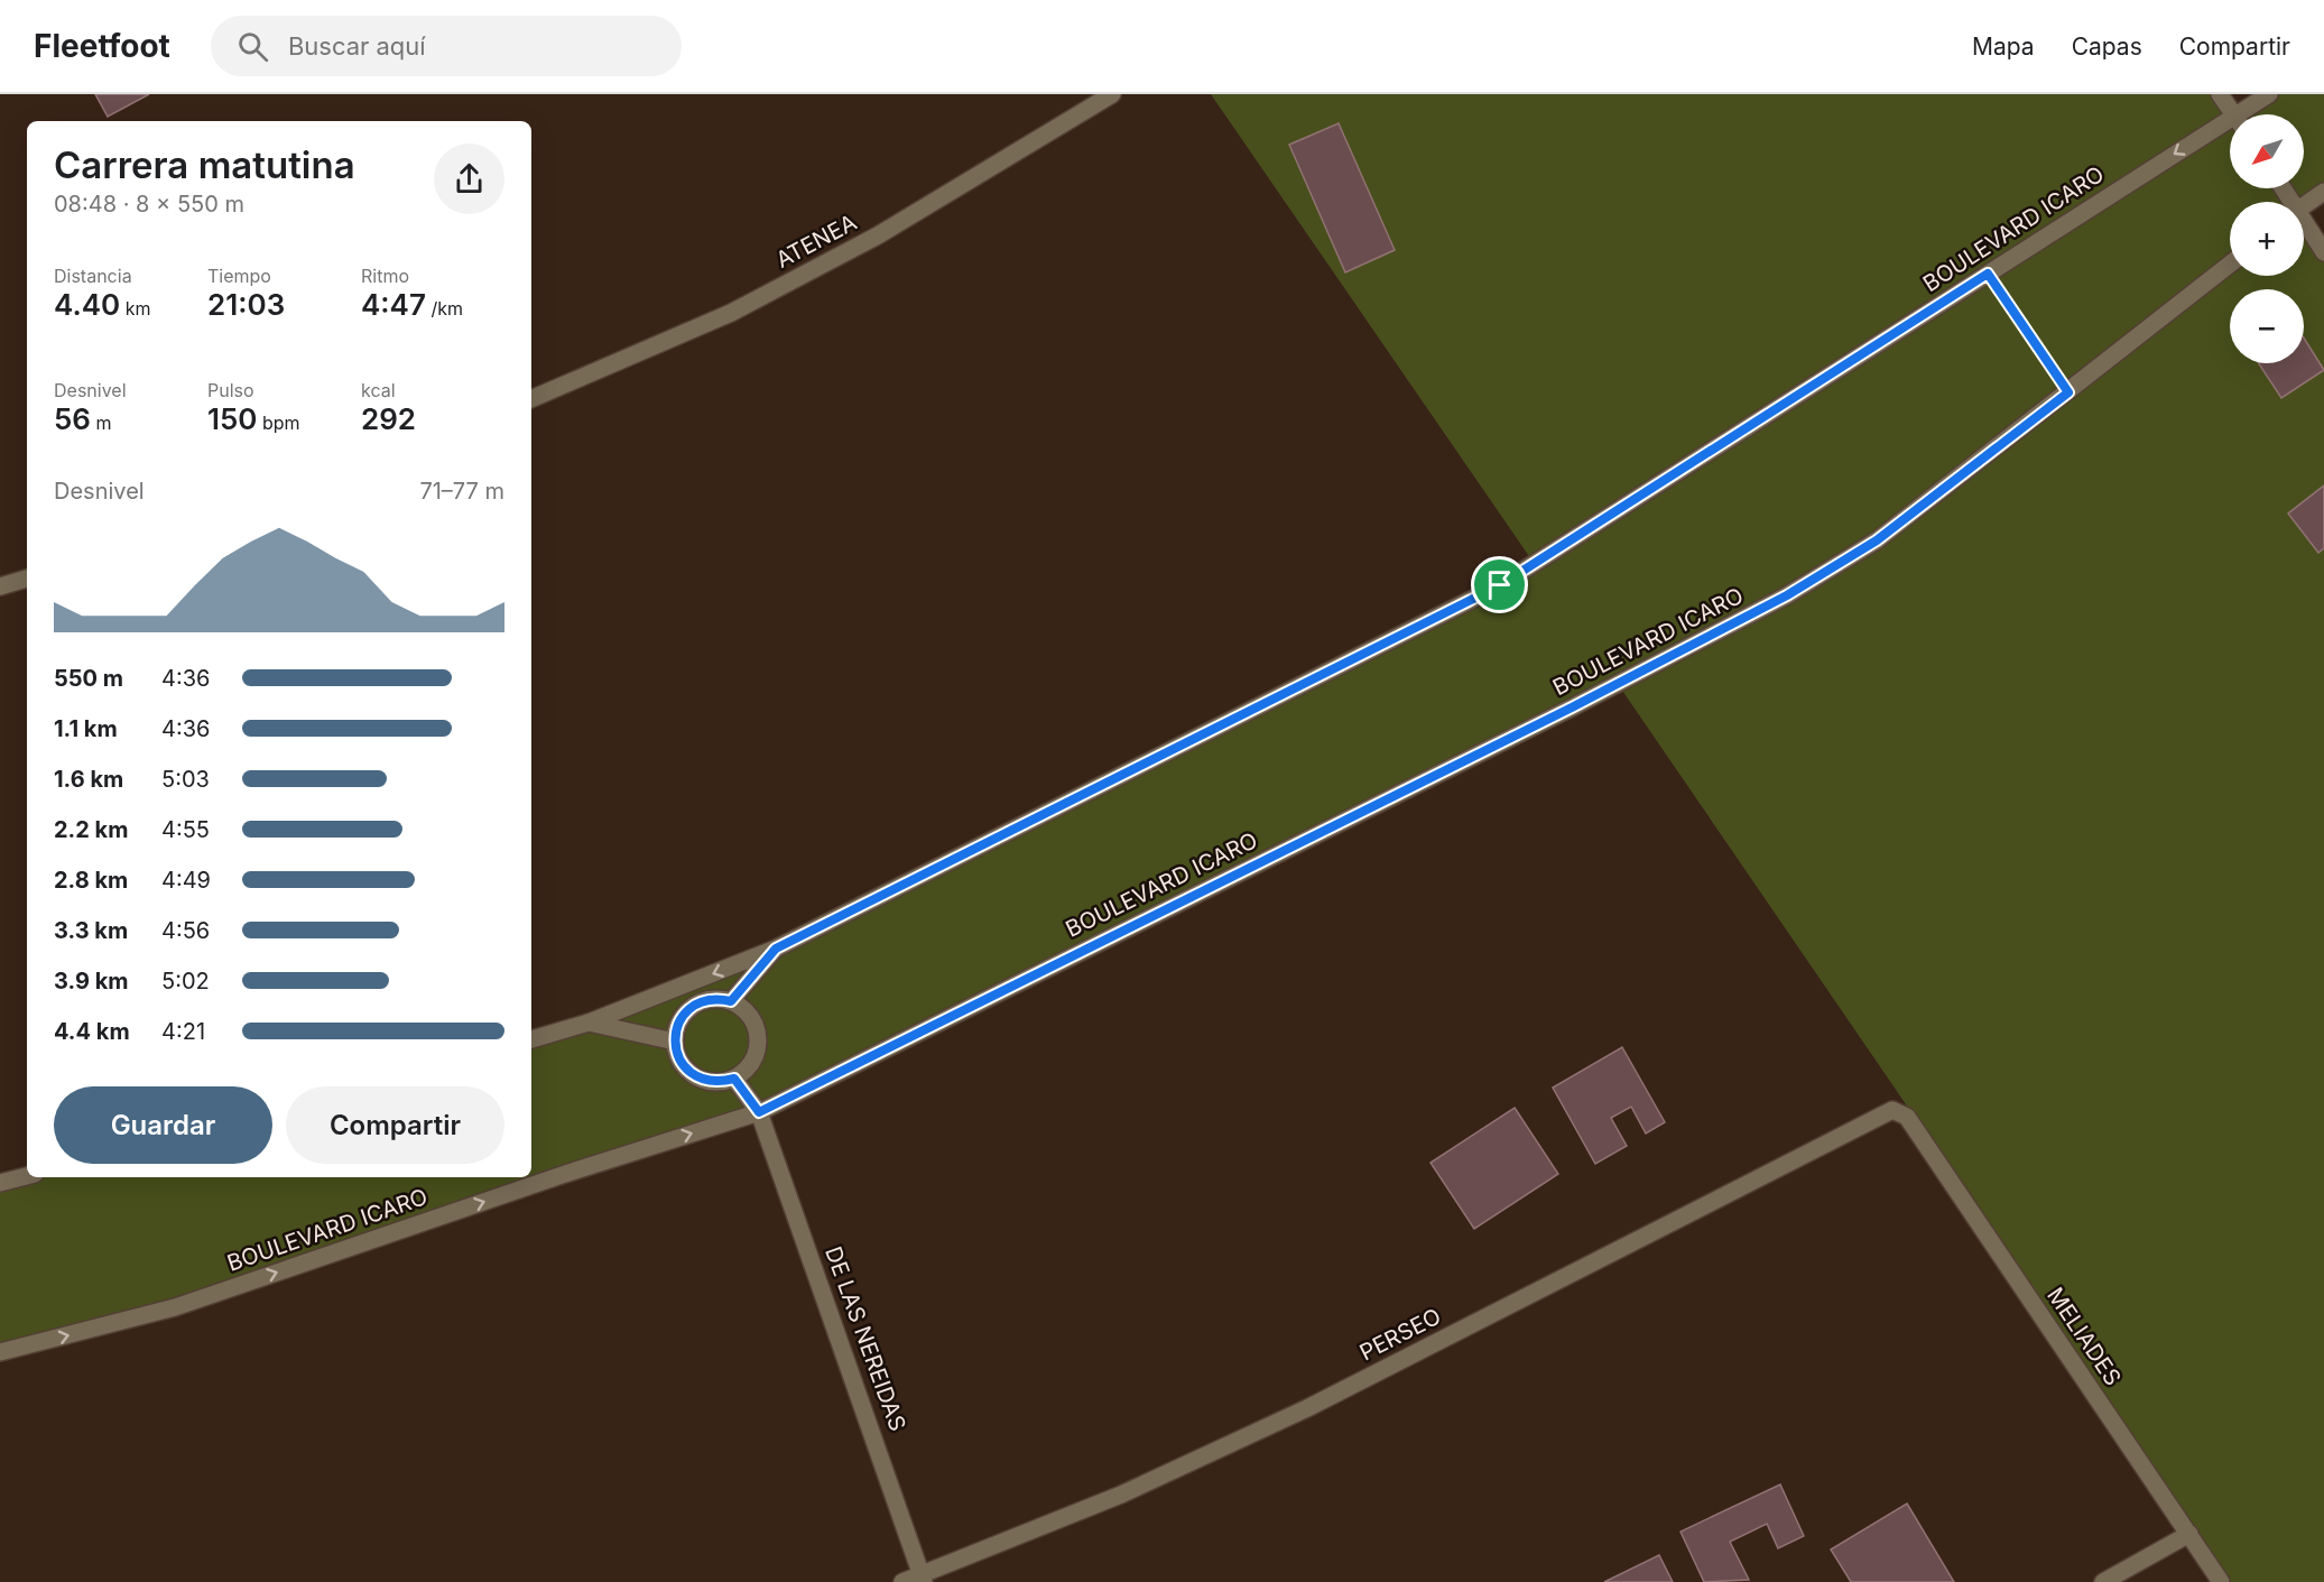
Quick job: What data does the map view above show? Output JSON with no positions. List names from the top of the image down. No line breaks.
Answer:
{"streets":{"street":["BOULEVARD ICARO","ATENEA","PERSEO","MELIADES","DE LAS NEREIDAS"]},"crossings":[["BOULEVARD ICARO","DE LAS NEREIDAS"],["PERSEO","MELIADES"],["PERSEO","DE LAS NEREIDAS"]],"north":"bottom left","page":{"header":"Fleetfoot","search":"Buscar aquí","nav":["Mapa","Capas","Compartir"],"map_buttons":["+","−"],"heading":["Carrera matutina","08:48 · 8 × 550 m"],"stats":[["Distancia","4.40 km"],["Tiempo","21:03"],["Ritmo","4:47 /km"],["Desnivel","56 m"],["Pulso","150 bpm"],["kcal","292"]],"chart":["Desnivel","71–77 m"],"list":[{"name":"550 m","note":"4:36"},{"name":"1.1 km","note":"4:36"},{"name":"1.6 km","note":"5:03"},{"name":"2.2 km","note":"4:55"},{"name":"2.8 km","note":"4:49"},{"name":"3.3 km","note":"4:56"},{"name":"3.9 km","note":"5:02"},{"name":"4.4 km","note":"4:21"}],"buttons":["Guardar","Compartir"]}}
